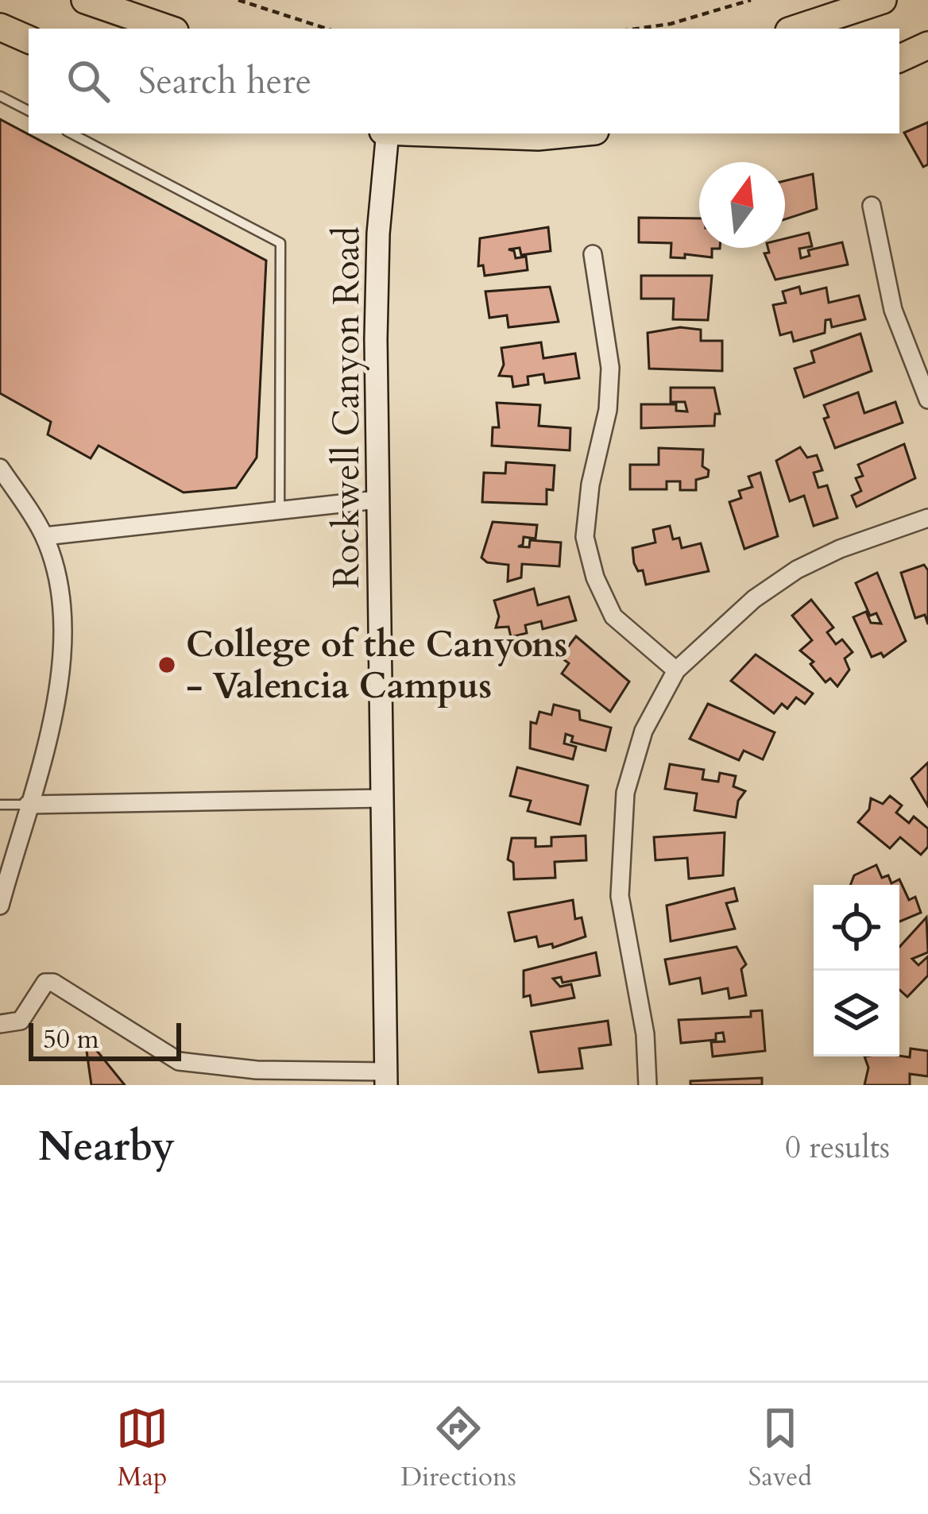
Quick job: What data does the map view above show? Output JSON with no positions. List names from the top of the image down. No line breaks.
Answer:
{"streets":{"street":["Rockwell Canyon Road"]},"places":["College of the Canyons - Valencia Campus"],"scale_bar":"50 m","north":"top","page":{"search":"Search here","scale":"50 m","heading":["Nearby","0 results"],"nav":["Map","Directions","Saved"]}}
